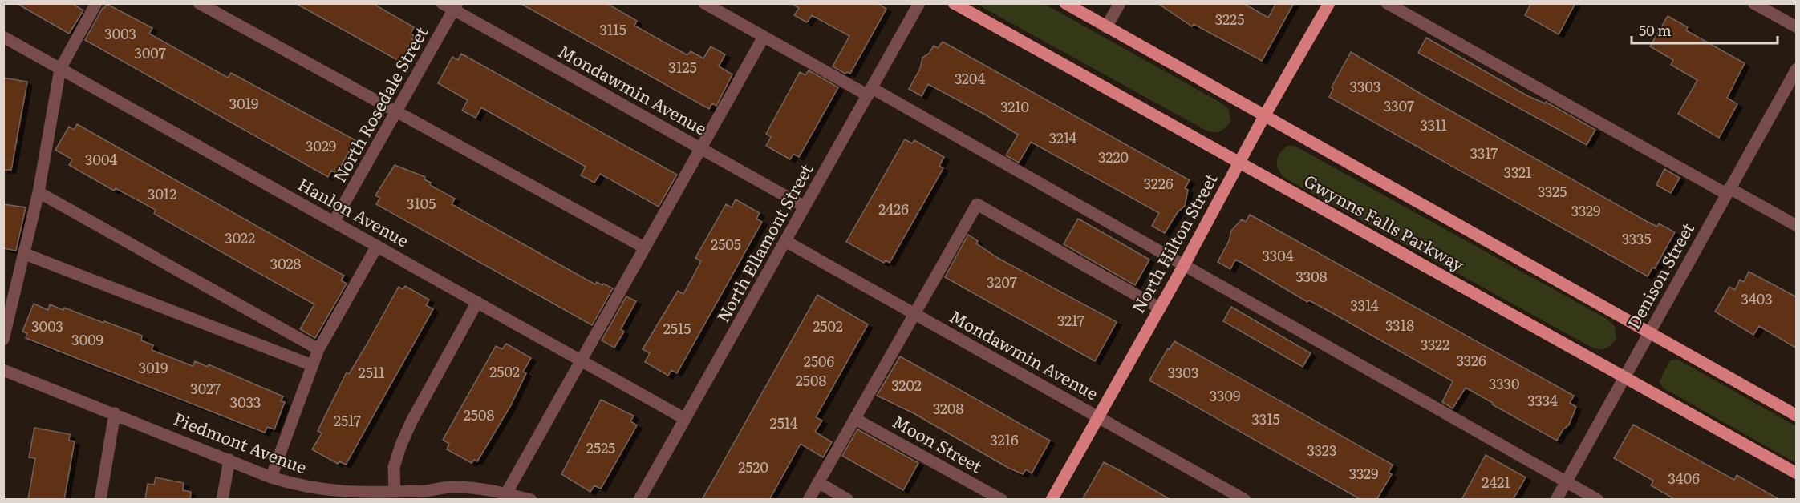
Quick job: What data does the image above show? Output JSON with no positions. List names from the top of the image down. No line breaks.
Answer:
{"streets":{"main road":["Gwynns Falls Parkway","North Hilton Street"],"street":["Mondawmin Avenue","North Rosedale Street","Hanlon Avenue","North Ellamont Street","Denison Street","Piedmont Avenue","Moon Street"]},"crossings":[["Mondawmin Avenue","North Rosedale Street"],["Mondawmin Avenue","North Ellamont Street"],["Mondawmin Avenue","North Hilton Street"],["North Rosedale Street","Hanlon Avenue"],["Hanlon Avenue","North Ellamont Street"],["Gwynns Falls Parkway","North Hilton Street"],["Gwynns Falls Parkway","Denison Street"]],"house_numbers":["3225","3115","3003","3007","3125","3204","3303","3019","3307","3210","3311","3214","3029","3317","3220","3004","3321","3226","3325","3012","3105","2426","3329","3022","3335","2505","3304","3028","3308","3207","3403","3314","3217","3318","3003","2502","2515","3009","3322","3326","2506","3019","2502","2511","3303","2508","3330","3202","3027","3309","3334","3033","3208","2508","3315","2517","2514","3216","2525","3323","2520","3329","3406","2421"],"scale_bar":"50 m"}
